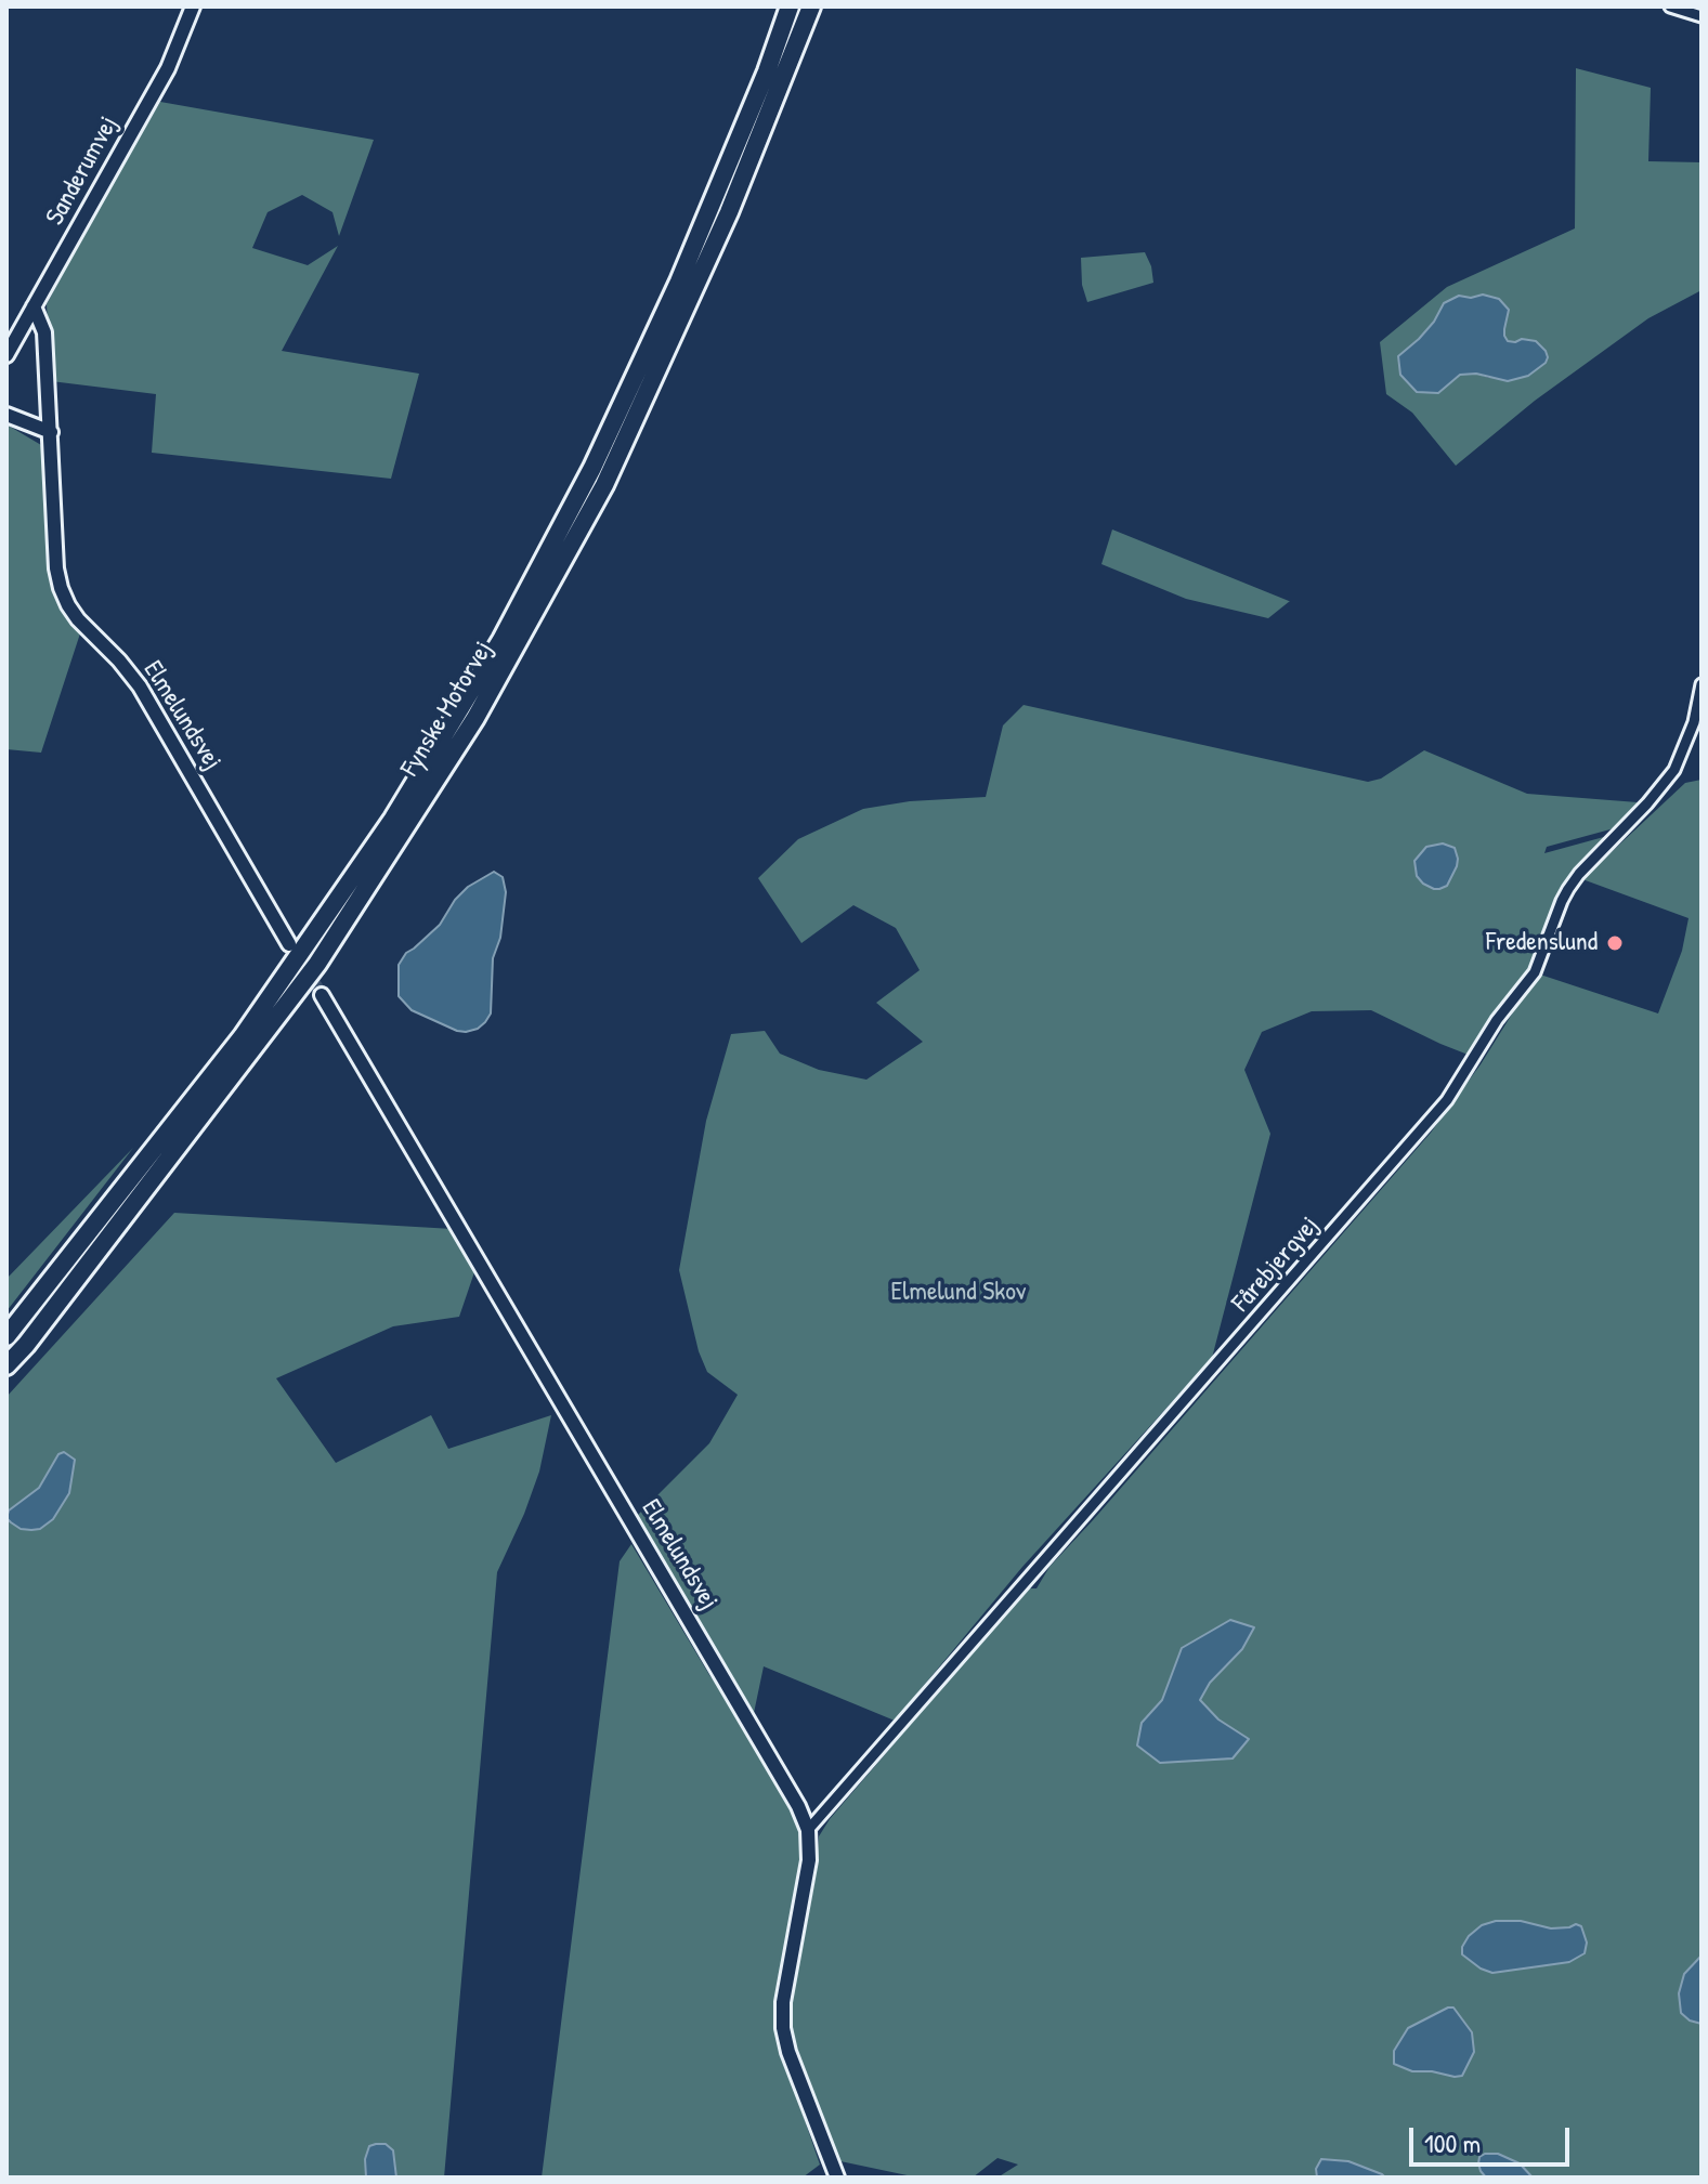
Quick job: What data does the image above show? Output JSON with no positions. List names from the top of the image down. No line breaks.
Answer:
{"streets":{"highway":["Fynske Motorvej"],"street":["Sanderumvej","Elmelundsvej","Fårebjergvej"]},"crossings":[["Sanderumvej","Elmelundsvej"],["Elmelundsvej","Fårebjergvej"]],"parks":["Elmelund Skov"],"places":["Fredenslund"],"scale_bar":"100 m"}
